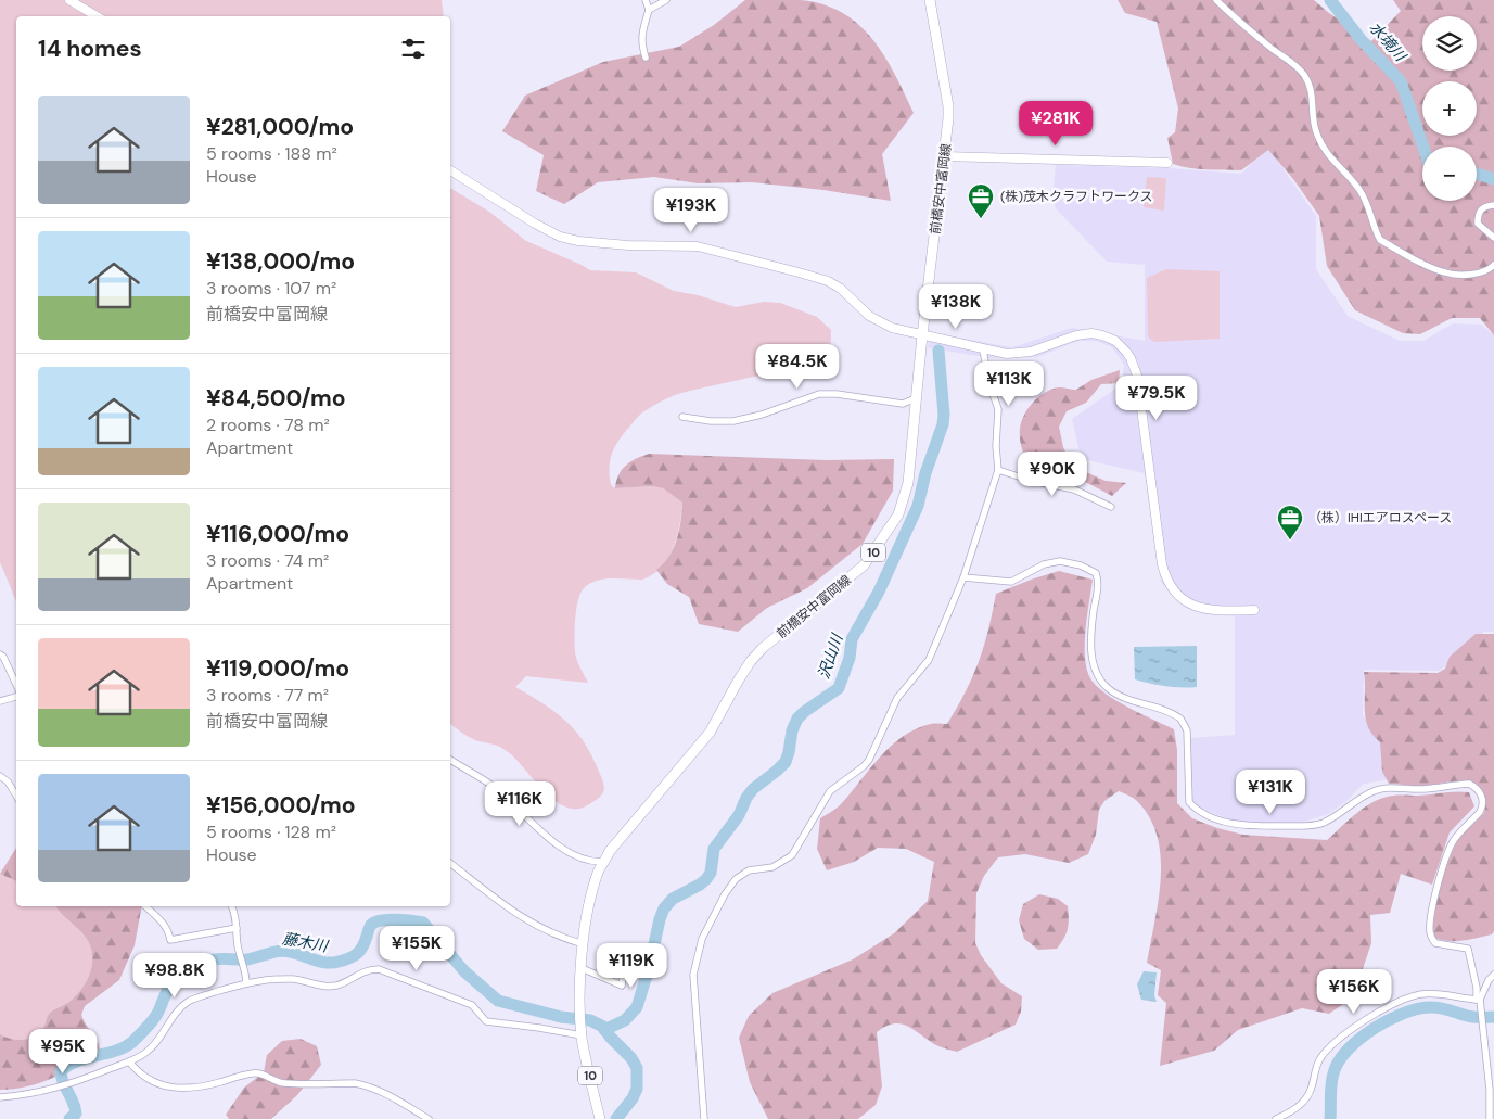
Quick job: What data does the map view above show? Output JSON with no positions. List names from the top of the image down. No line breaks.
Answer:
{"streets":{"main road":["前橋安中富岡線","10"]},"crossings":[["前橋安中富岡線","10"]],"water":["水境川","沢山川","藤木川"],"places":{"office":["(株)茂木クラフトワークス","（株）IHIエアロスペース"]},"page":{"map_buttons":["+","−"],"heading":"14 homes","list":[{"name":"¥281,000/mo","note":"5 rooms · 188 m² · House"},{"name":"¥138,000/mo","note":"3 rooms · 107 m² · 前橋安中富岡線"},{"name":"¥84,500/mo","note":"2 rooms · 78 m² · Apartment"},{"name":"¥116,000/mo","note":"3 rooms · 74 m² · Apartment"},{"name":"¥119,000/mo","note":"3 rooms · 77 m² · 前橋安中富岡線"},{"name":"¥156,000/mo","note":"5 rooms · 128 m² · House"}],"price":["¥281K","¥193K","¥138K","¥84.5K","¥113K","¥79.5K","¥90K","¥131K","¥116K","¥155K","¥119K","¥98.8K","¥156K","¥95K"]}}
